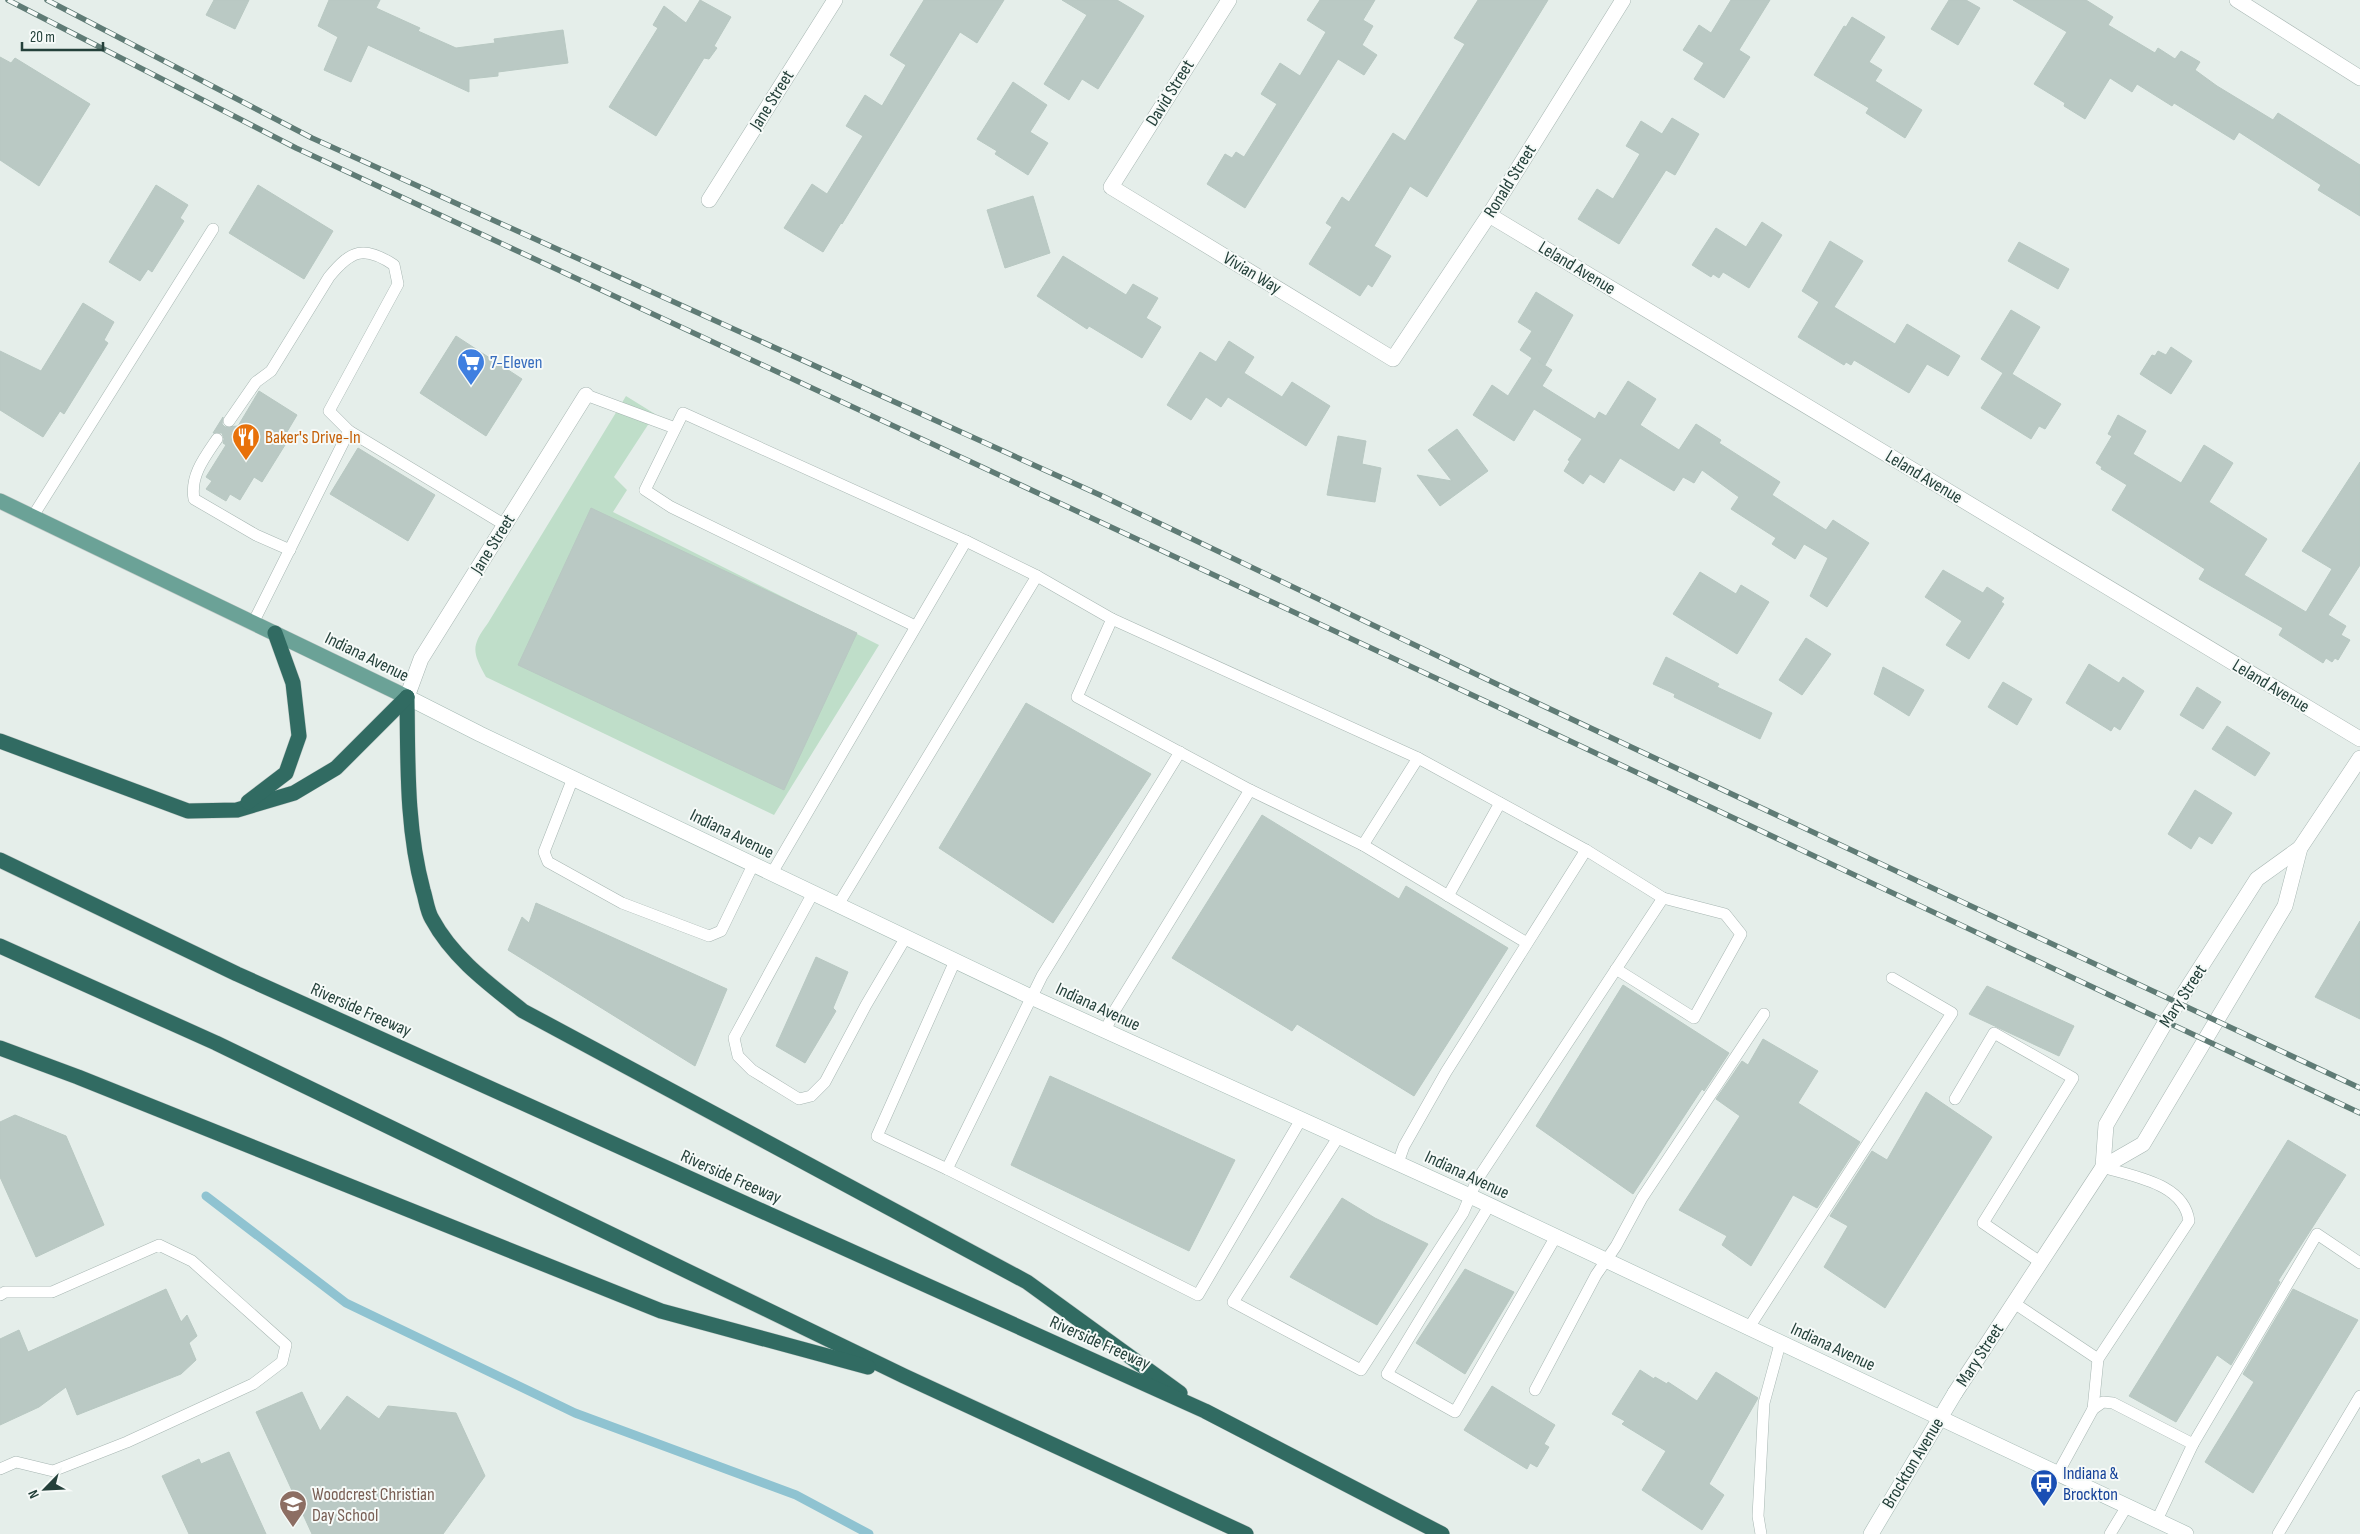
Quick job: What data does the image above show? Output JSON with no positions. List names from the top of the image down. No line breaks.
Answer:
{"streets":{"highway":["Riverside Freeway"],"main road":["Indiana Avenue"],"street":["David Street","Jane Street","Ronald Street","Leland Avenue","Vivian Way","Mary Street","Brockton Avenue"]},"crossings":[["David Street","Vivian Way"],["Jane Street","Indiana Avenue"],["Ronald Street","Leland Avenue"],["Ronald Street","Vivian Way"],["Indiana Avenue","Brockton Avenue"],["Mary Street","Brockton Avenue"]],"places":{"supermarket":["7-Eleven"],"restaurant":["Baker's Drive-In"],"bus stop":["Indiana & Brockton"],"school or university":["Woodcrest Christian Day School"]},"scale_bar":"20 m","north":"bottom left"}
